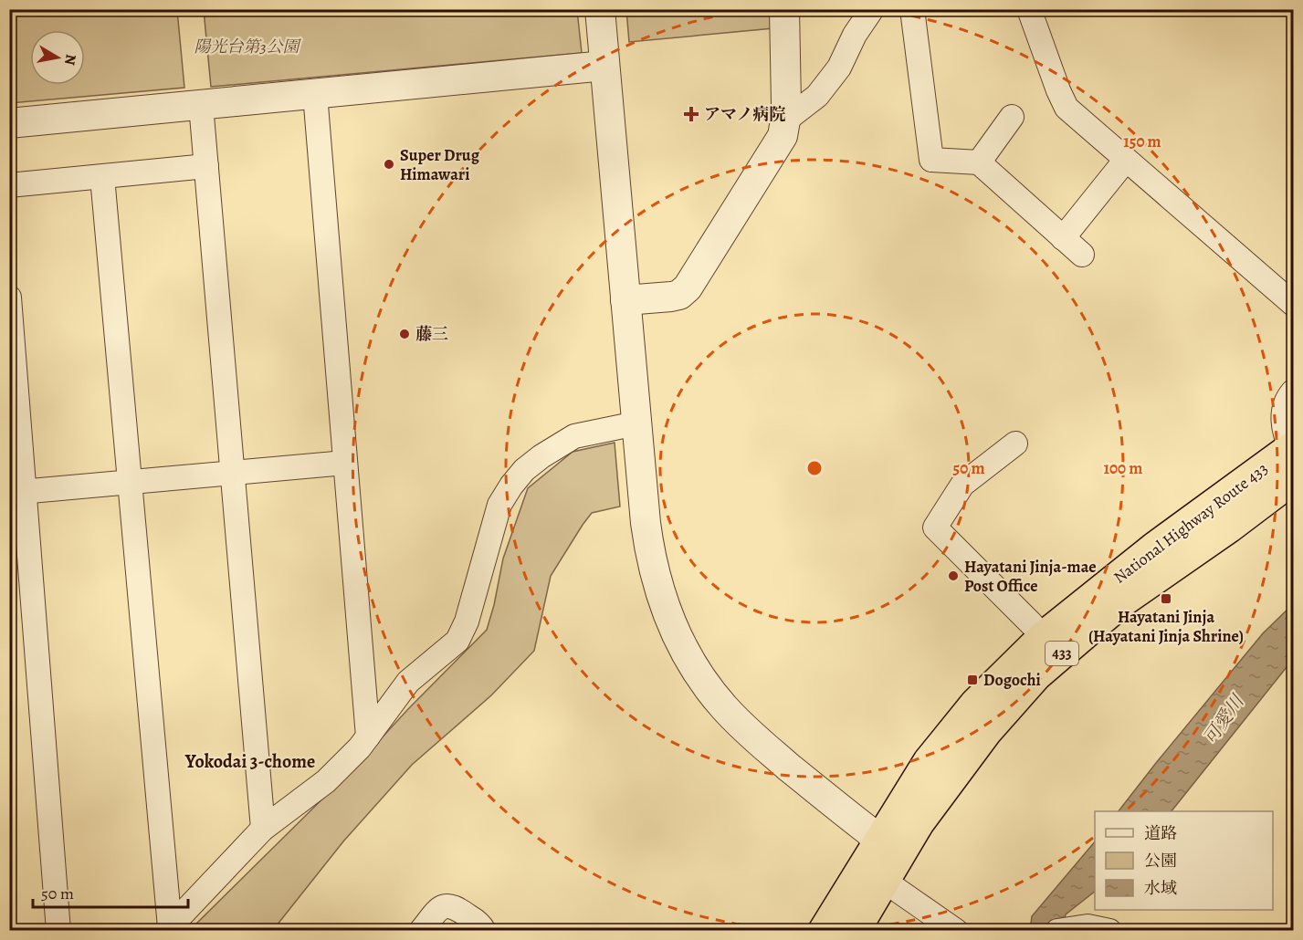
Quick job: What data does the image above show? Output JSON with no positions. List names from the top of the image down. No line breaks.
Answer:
{"streets":{"highway":["National Highway Route 433","433"]},"districts":["Yokodai 3-chome"],"water":["可愛川"],"parks":["陽光台第3公園"],"places":{"health":["アマノ病院"],"other":["Super Drug Himawari","藤三","Hayatani Jinja-mae Post Office"],"transit":["Hayatani Jinja (Hayatani Jinja Shrine)","Dogochi"]},"legend":["道路","公園","水域"],"scale_bar":"50 m","north":"right","rings":["150 m","50 m","100 m"]}
